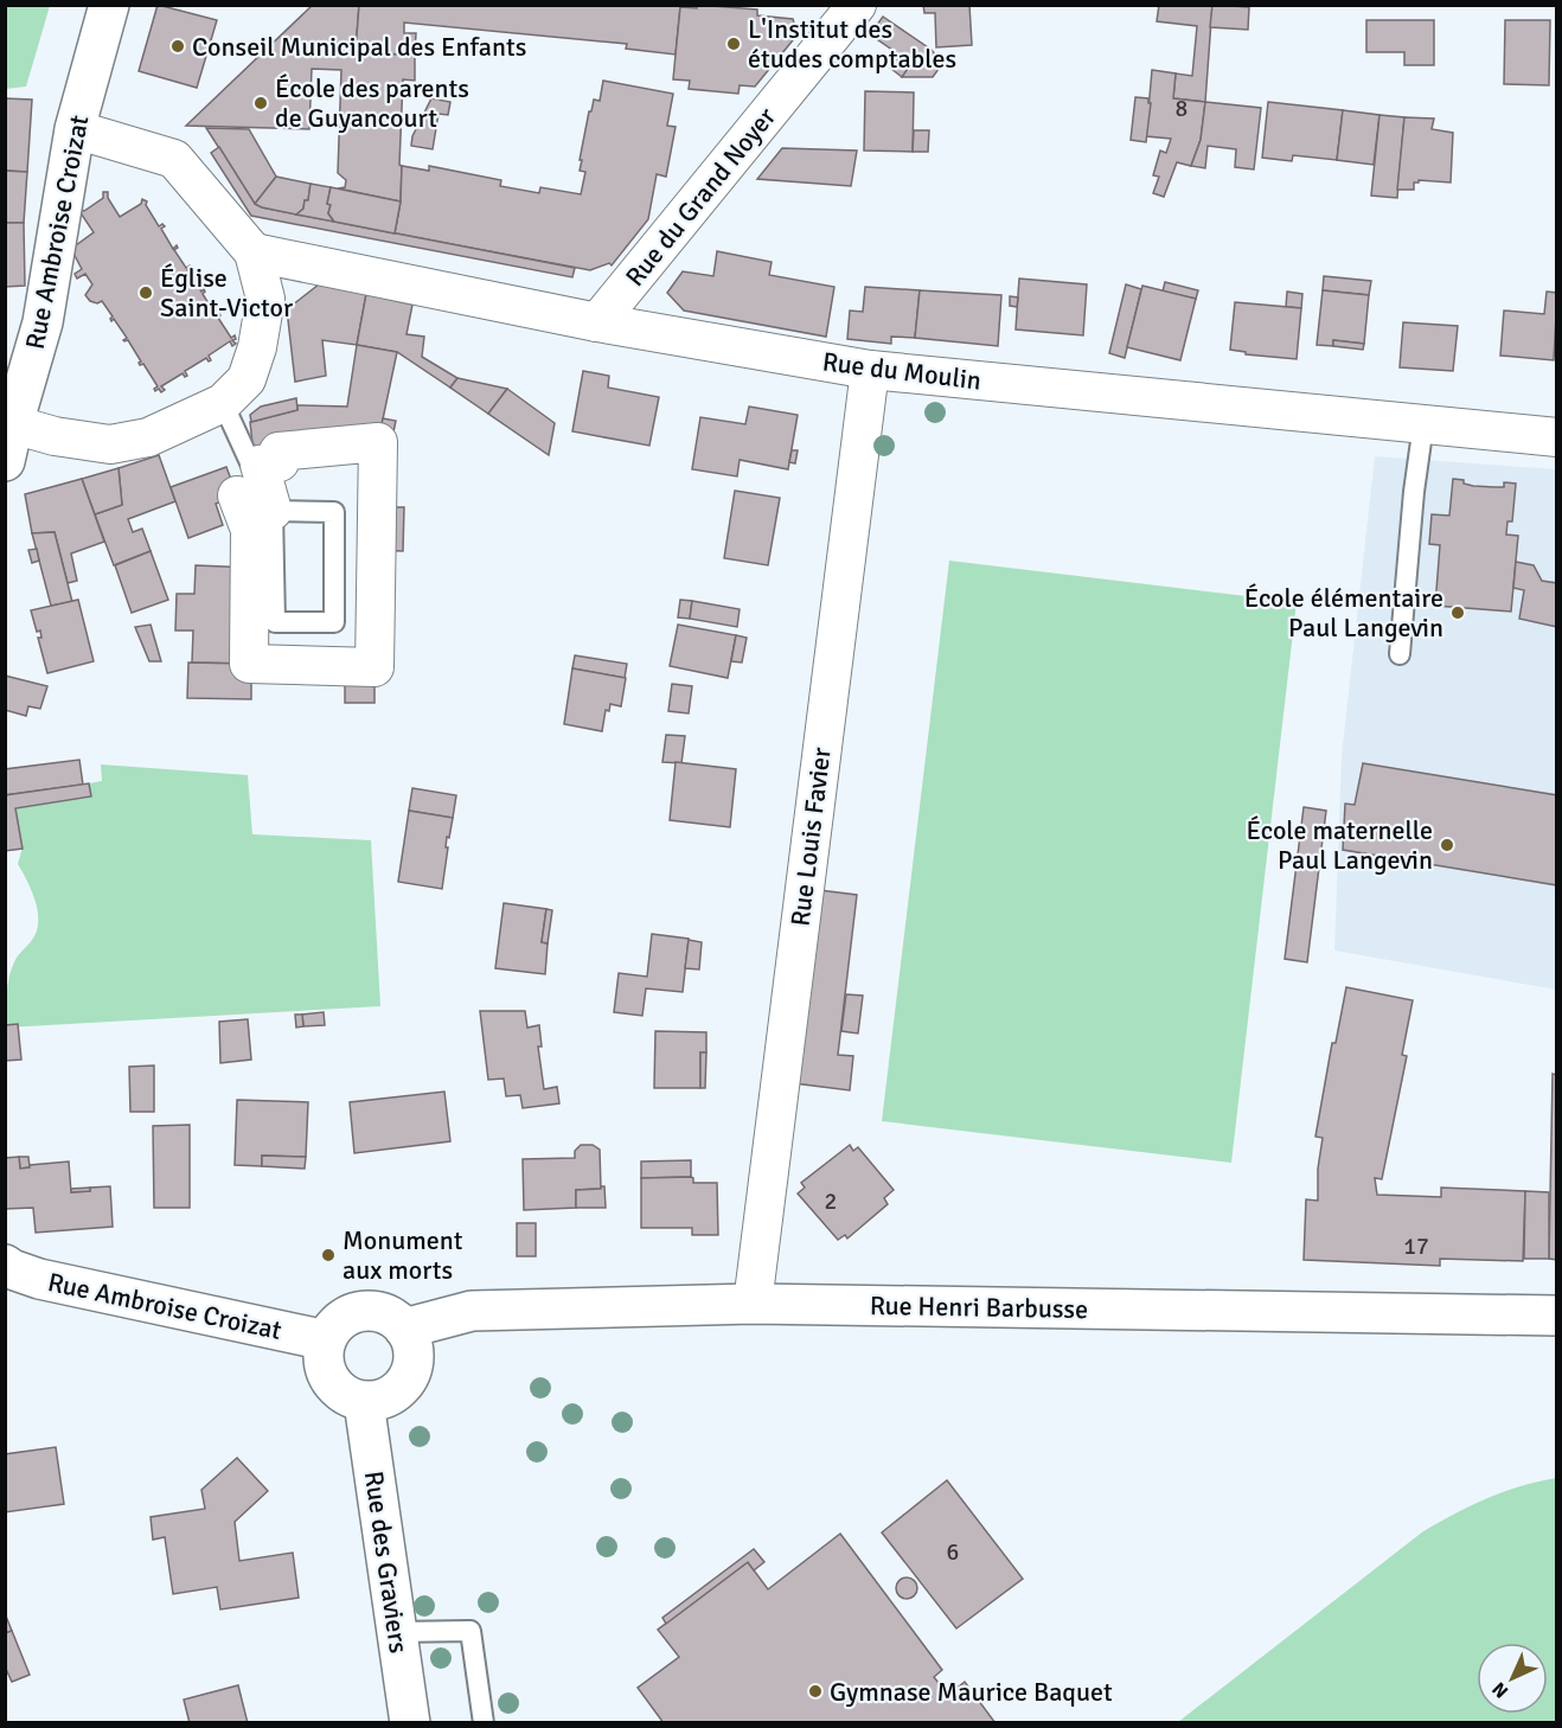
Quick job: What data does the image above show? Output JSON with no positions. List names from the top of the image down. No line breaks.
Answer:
{"streets":{"street":["Rue du Grand Noyer","Rue Ambroise Croizat","Rue du Moulin","Rue Louis Favier","Rue Henri Barbusse","Rue des Graviers"]},"crossings":[["Rue du Grand Noyer","Rue du Moulin"],["Rue Ambroise Croizat","Rue Henri Barbusse"],["Rue Ambroise Croizat","Rue des Graviers"],["Rue du Moulin","Rue Louis Favier"],["Rue Louis Favier","Rue Henri Barbusse"],["Rue Henri Barbusse","Rue des Graviers"]],"places":["L'Institut des études comptables","Conseil Municipal des Enfants","École des parents de Guyancourt","Église Saint-Victor","École élémentaire Paul Langevin","École maternelle Paul Langevin","Monument aux morts","Gymnase Maurice Baquet"],"house_numbers":["8","2","17","6"],"north":"bottom left"}
